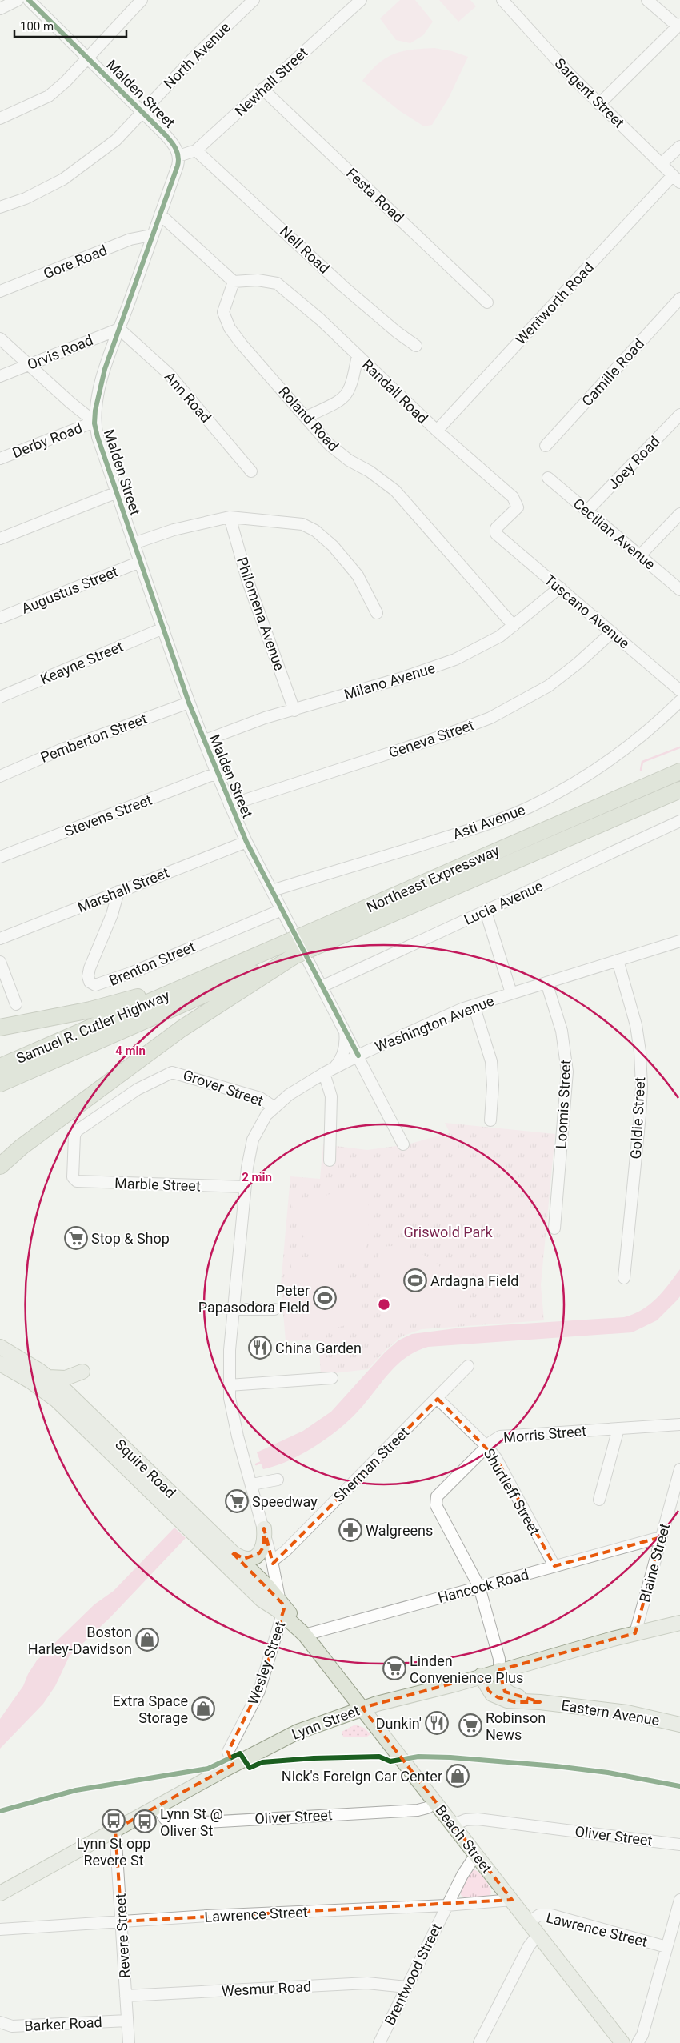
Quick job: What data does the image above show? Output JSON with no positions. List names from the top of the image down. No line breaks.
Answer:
{"streets":{"highway":["Northeast Expressway","Samuel R. Cutler Highway"],"main road":["Squire Road","Eastern Avenue","Lynn Street","Beach Street"],"street":["North Avenue","Newhall Street","Sargent Street","Malden Street","Festa Road","Nell Road","Gore Road","Wentworth Road","Orvis Road","Camille Road","Randall Road","Ann Road","Roland Road","Derby Road","Joey Road","Cecilian Avenue","Augustus Street","Tuscano Avenue","Philomena Avenue","Keayne Street","Milano Avenue","Pemberton Street","Geneva Street","Stevens Street","Asti Avenue","Marshall Street","Lucia Avenue","Brenton Street","Washington Avenue","Grover Street","Loomis Street","Goldie Street","Marble Street","Morris Street","Sherman Street","Shurtleff Street","Blaine Street","Hancock Road","Wesley Street","Oliver Street","Lawrence Street","Revere Street","Brentwood Street","Wesmur Road","Barker Road"]},"crossings":[["North Avenue","Malden Street"],["Newhall Street","Malden Street"],["Newhall Street","Festa Road"],["Newhall Street","Nell Road"],["Sargent Street","Wentworth Road"],["Malden Street","Gore Road"],["Malden Street","Orvis Road"],["Malden Street","Ann Road"],["Malden Street","Derby Road"],["Malden Street","Augustus Street"],["Malden Street","Keayne Street"],["Malden Street","Milano Avenue"],["Malden Street","Pemberton Street"],["Malden Street","Geneva Street"],["Malden Street","Stevens Street"],["Malden Street","Asti Avenue"],["Malden Street","Marshall Street"],["Malden Street","Lucia Avenue"],["Malden Street","Brenton Street"],["Malden Street","Washington Avenue"],["Wentworth Road","Randall Road"],["Orvis Road","Ann Road"],["Randall Road","Roland Road"],["Randall Road","Tuscano Avenue"],["Roland Road","Milano Avenue"],["Joey Road","Cecilian Avenue"],["Tuscano Avenue","Milano Avenue"],["Tuscano Avenue","Geneva Street"],["Philomena Avenue","Milano Avenue"],["Northeast Expressway","Samuel R. Cutler Highway"],["Marshall Street","Brenton Street"],["Washington Avenue","Grover Street"],["Washington Avenue","Loomis Street"],["Washington Avenue","Goldie Street"],["Washington Avenue","Marble Street"],["Washington Avenue","Sherman Street"],["Washington Avenue","Squire Road"],["Washington Avenue","Wesley Street"],["Washington Avenue","Beach Street"],["Grover Street","Marble Street"],["Morris Street","Shurtleff Street"],["Morris Street","Hancock Road"],["Sherman Street","Shurtleff Street"],["Squire Road","Wesley Street"],["Squire Road","Beach Street"],["Shurtleff Street","Hancock Road"],["Blaine Street","Hancock Road"],["Blaine Street","Lynn Street"],["Hancock Road","Beach Street"],["Wesley Street","Lynn Street"],["Wesley Street","Beach Street"],["Eastern Avenue","Lynn Street"],["Lynn Street","Oliver Street"],["Lynn Street","Beach Street"],["Lynn Street","Revere Street"],["Oliver Street","Beach Street"],["Beach Street","Lawrence Street"],["Beach Street","Brentwood Street"],["Lawrence Street","Revere Street"],["Lawrence Street","Brentwood Street"],["Revere Street","Wesmur Road"],["Revere Street","Barker Road"],["Brentwood Street","Wesmur Road"]],"parks":["Griswold Park"],"places":{"supermarket":["Stop & Shop","Speedway","Linden Convenience Plus","Robinson News"],"sports":["Ardagna Field","Peter Papasodora Field"],"restaurant":["China Garden","Dunkin'"],"pharmacy":["Walgreens"],"shop":["Boston Harley-Davidson","Extra Space Storage","Nick's Foreign Car Center"],"bus stop":["Lynn St opp Revere St","Lynn St @ Oliver St"]},"scale_bar":"100 m","rings":["4 min","2 min"]}
